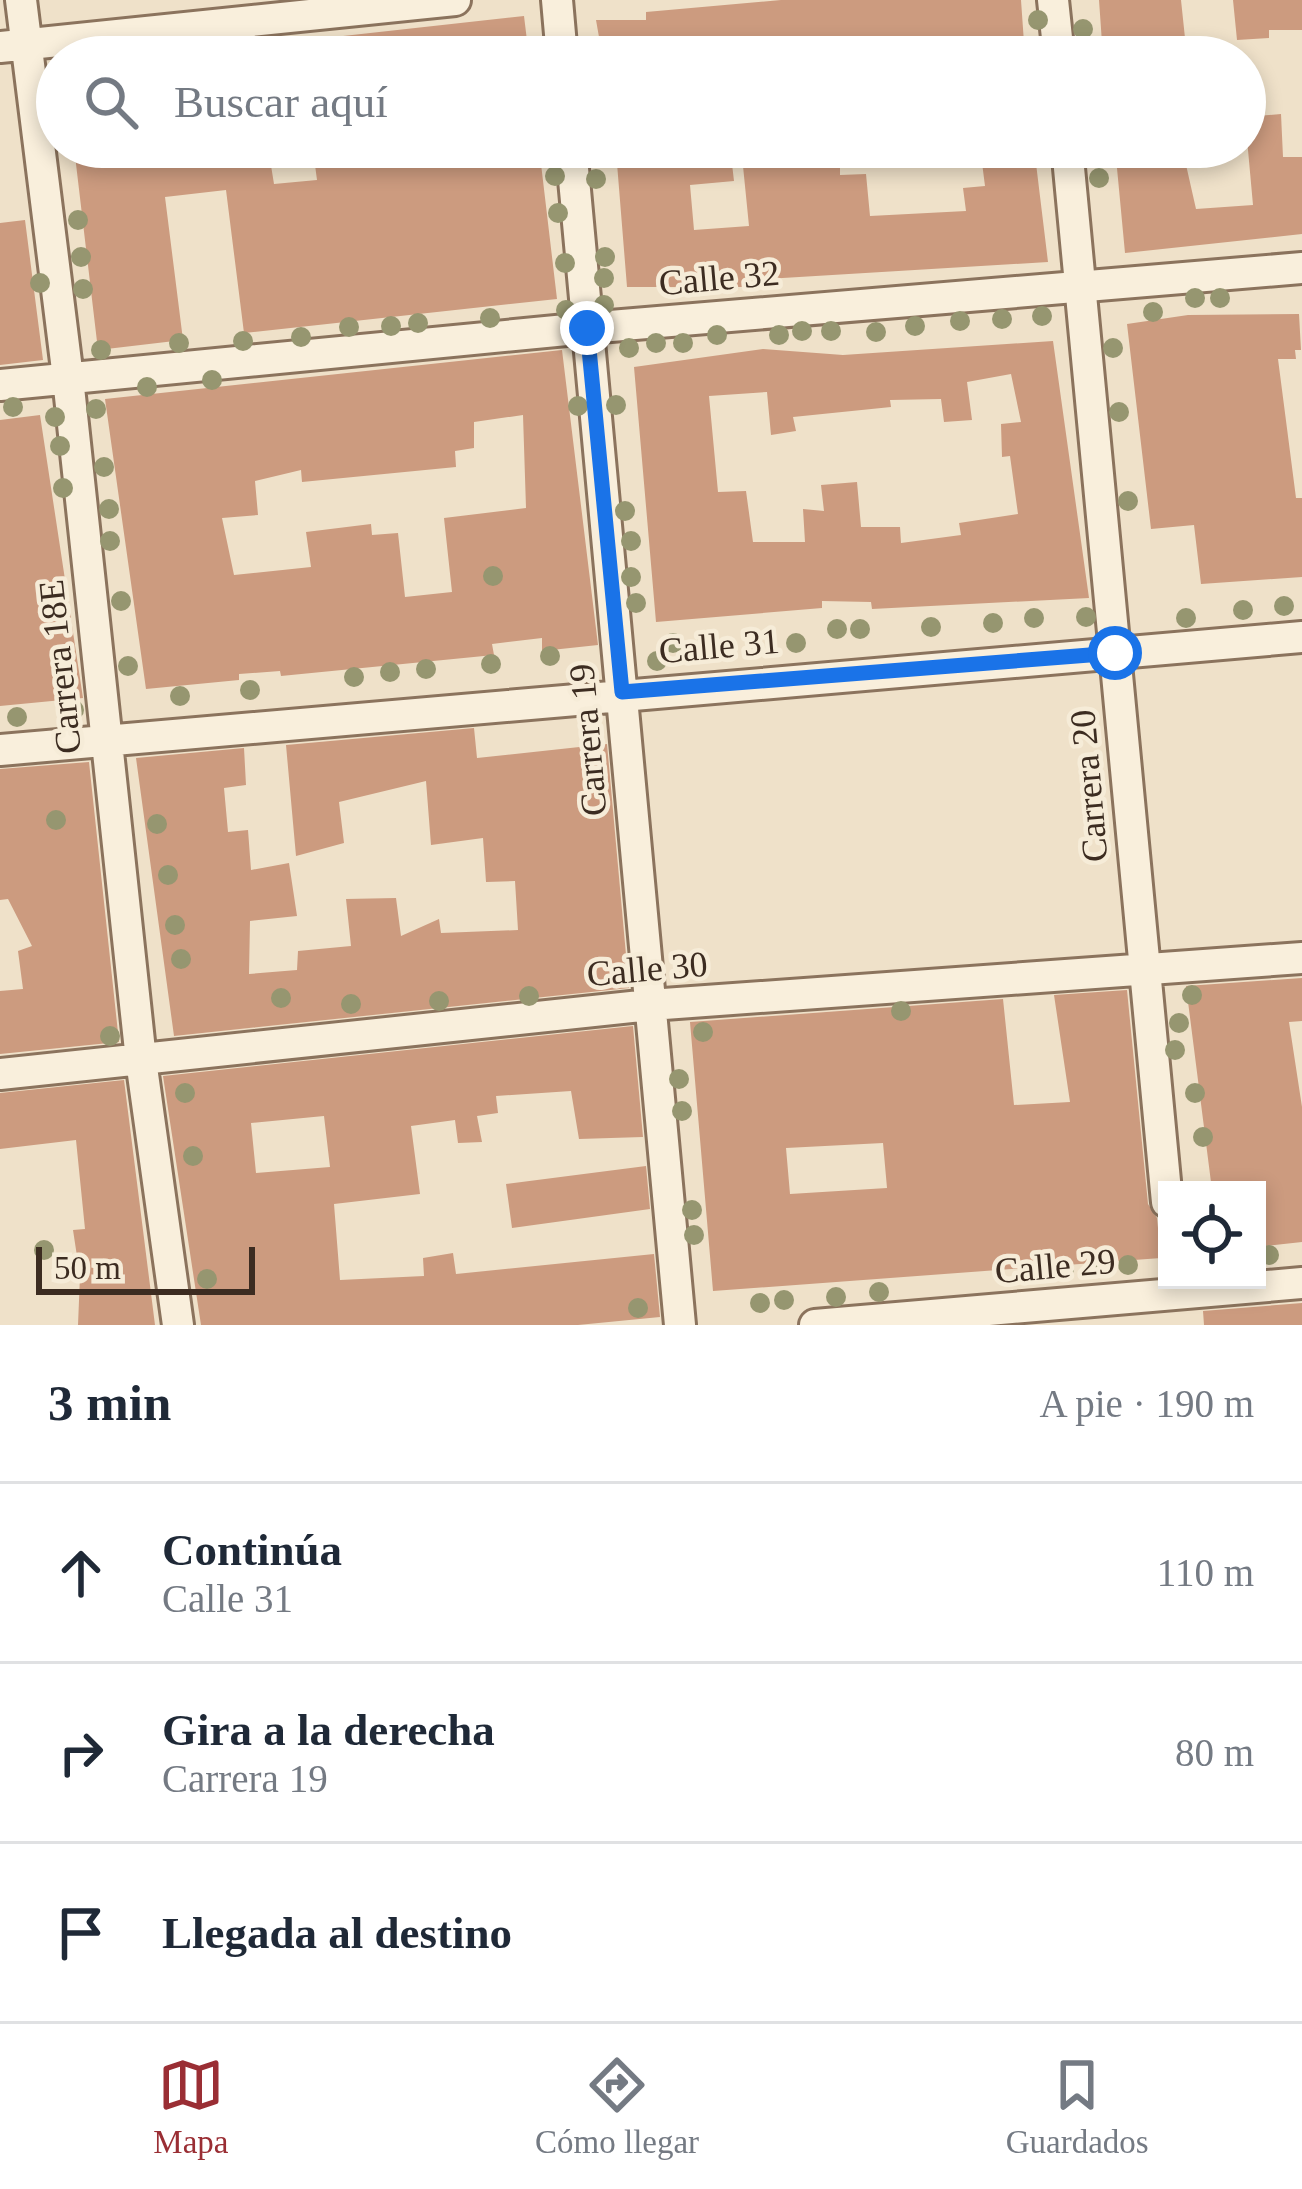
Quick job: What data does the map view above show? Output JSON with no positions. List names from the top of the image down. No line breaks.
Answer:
{"streets":{"street":["Calle 32","Calle 31","Carrera 18E","Carrera 19","Carrera 20","Calle 30","Calle 29"]},"crossings":[["Calle 32","Carrera 18E"],["Calle 32","Carrera 19"],["Calle 32","Carrera 20"],["Calle 31","Carrera 18E"],["Calle 31","Carrera 19"],["Calle 31","Carrera 20"],["Carrera 18E","Calle 30"],["Carrera 19","Calle 30"],["Carrera 20","Calle 30"]],"scale_bar":"50 m","page":{"search":"Buscar aquí","scale":"50 m","heading":["3 min","A pie · 190 m"],"list":[["Continúa","Calle 31","110 m"],["Gira a la derecha","Carrera 19","80 m"],"Llegada al destino"],"nav":["Mapa","Cómo llegar","Guardados"]}}
